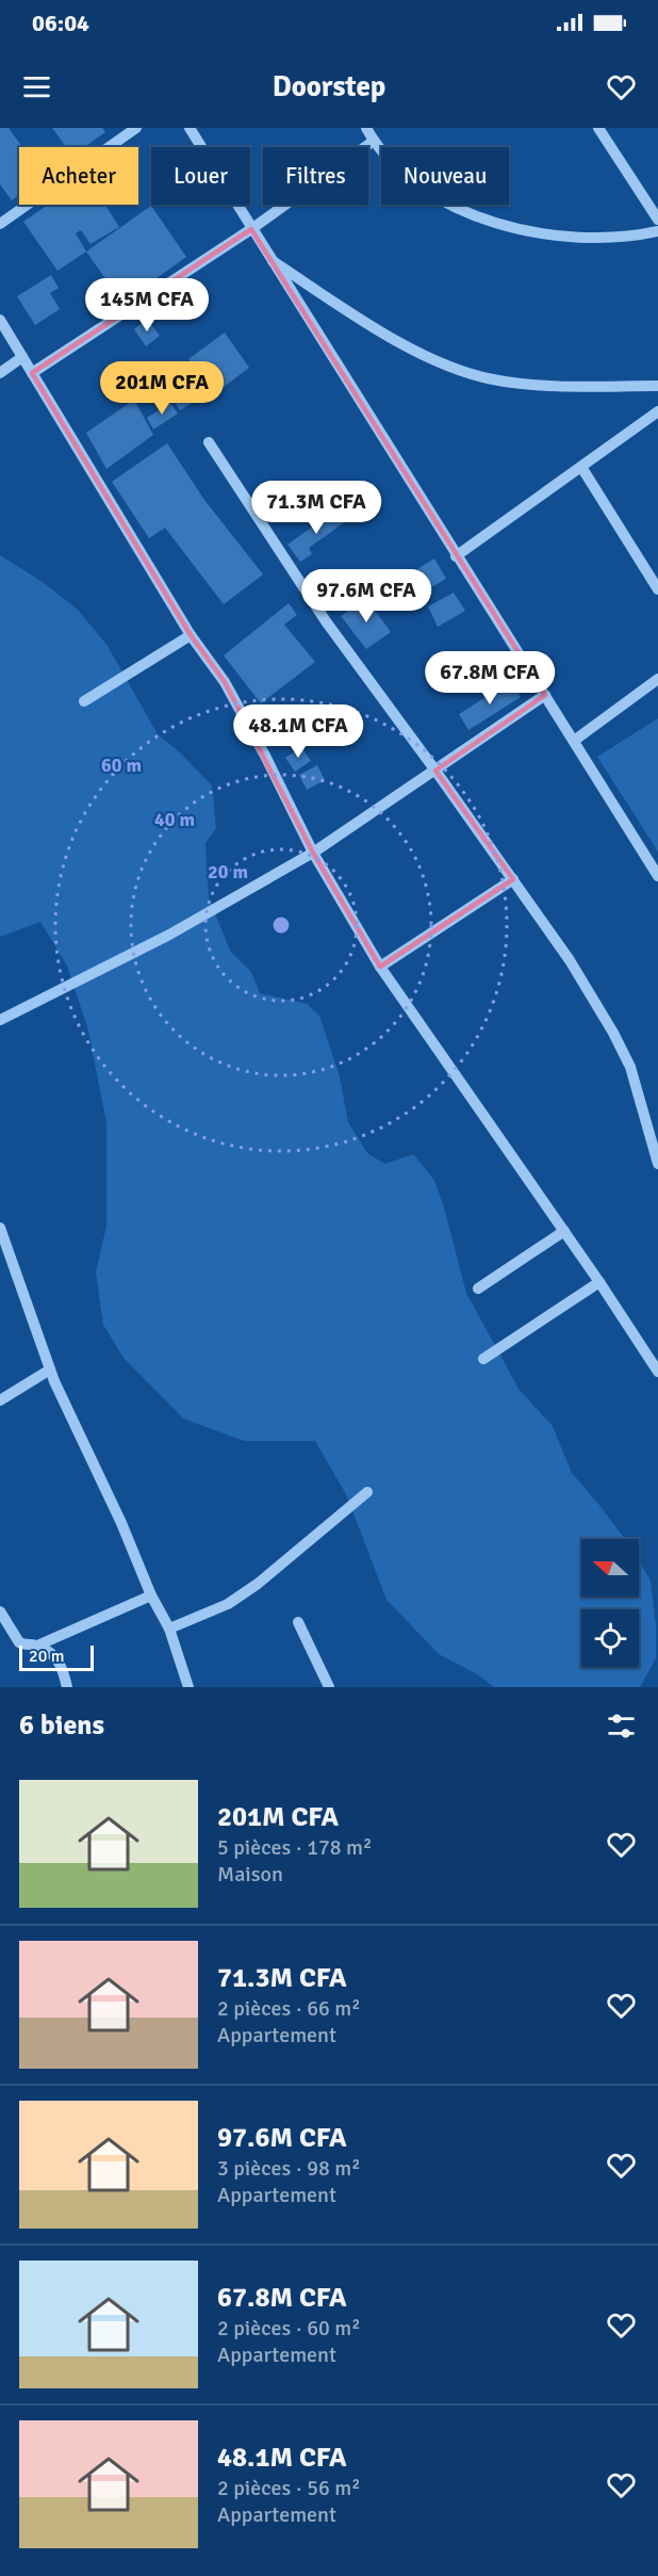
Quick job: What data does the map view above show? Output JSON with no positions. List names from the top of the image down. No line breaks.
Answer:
{"scale_bar":"20 m","north":"left","page":{"status":"06:04","header":"Doorstep","chip":["Acheter","Louer","Filtres","Nouveau"],"price":["145M CFA","201M CFA","71.3M CFA","97.6M CFA","67.8M CFA","48.1M CFA"],"scale":"20 m","heading":"6 biens","list":[{"name":"201M CFA","note":"5 pièces · 178 m² · Maison"},{"name":"71.3M CFA","note":"2 pièces · 66 m² · Appartement"},{"name":"97.6M CFA","note":"3 pièces · 98 m² · Appartement"},{"name":"67.8M CFA","note":"2 pièces · 60 m² · Appartement"},{"name":"48.1M CFA","note":"2 pièces · 56 m² · Appartement"}]},"rings":["60 m","40 m","20 m"]}
